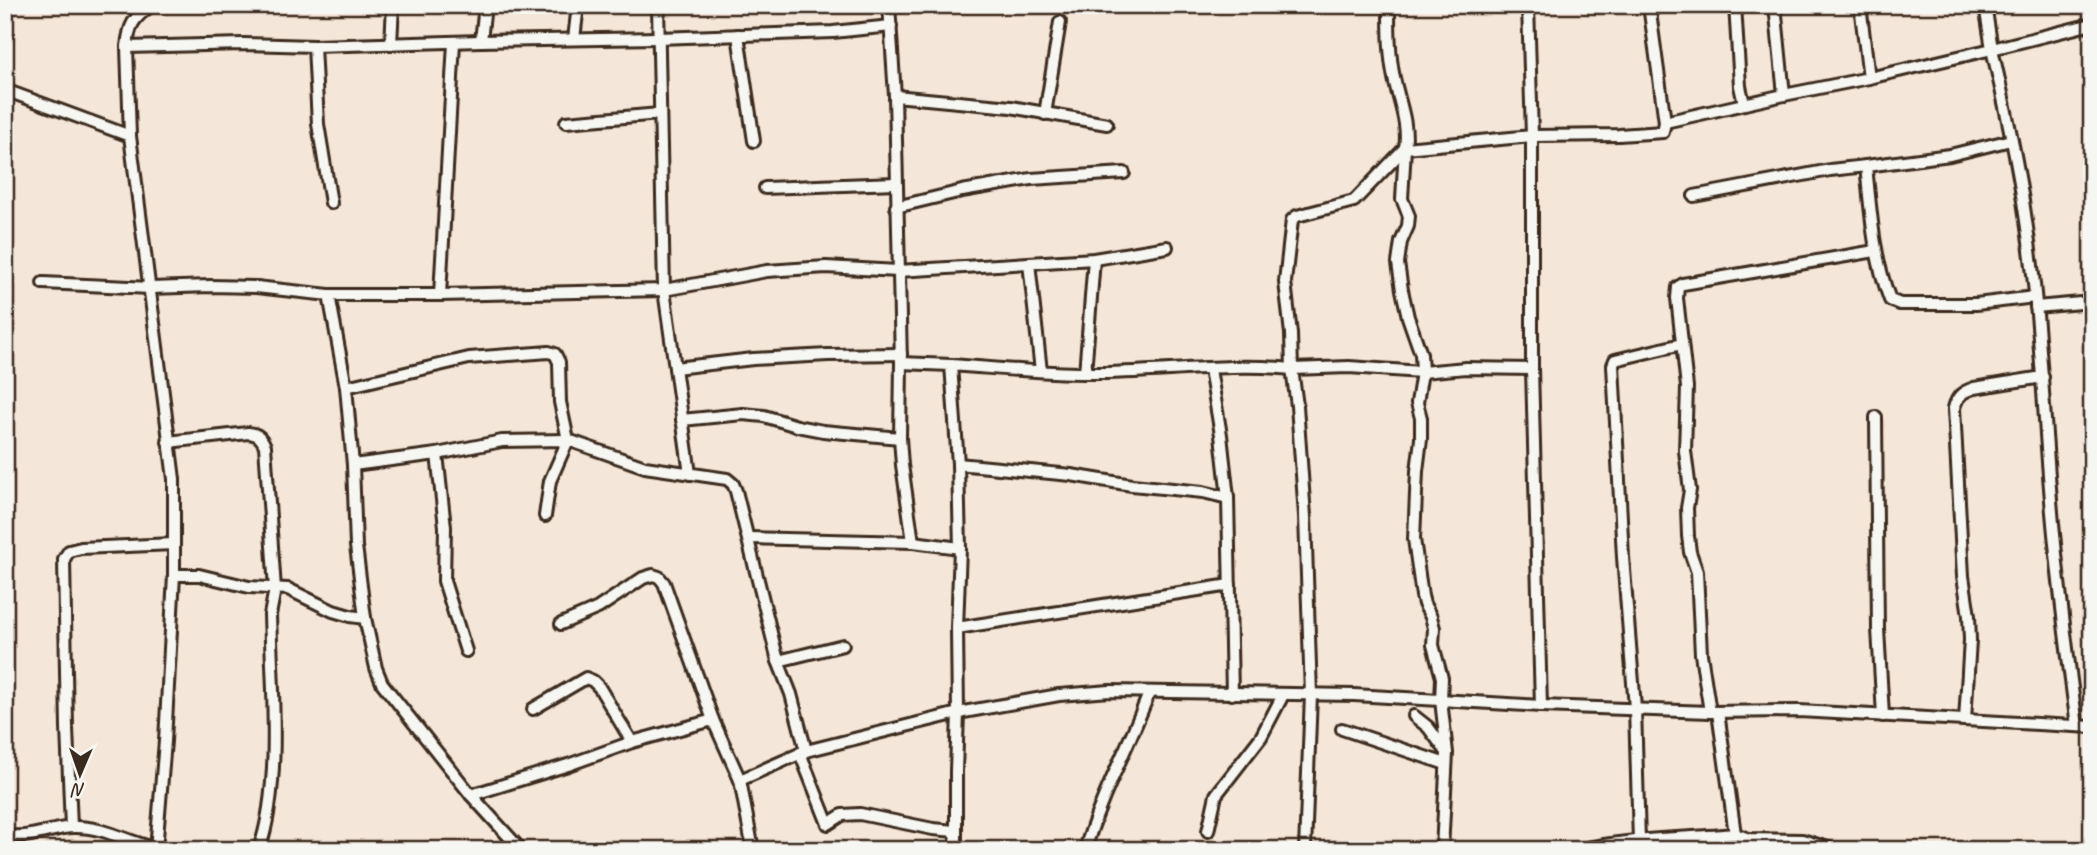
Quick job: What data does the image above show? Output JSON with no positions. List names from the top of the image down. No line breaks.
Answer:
{"north":"bottom"}
